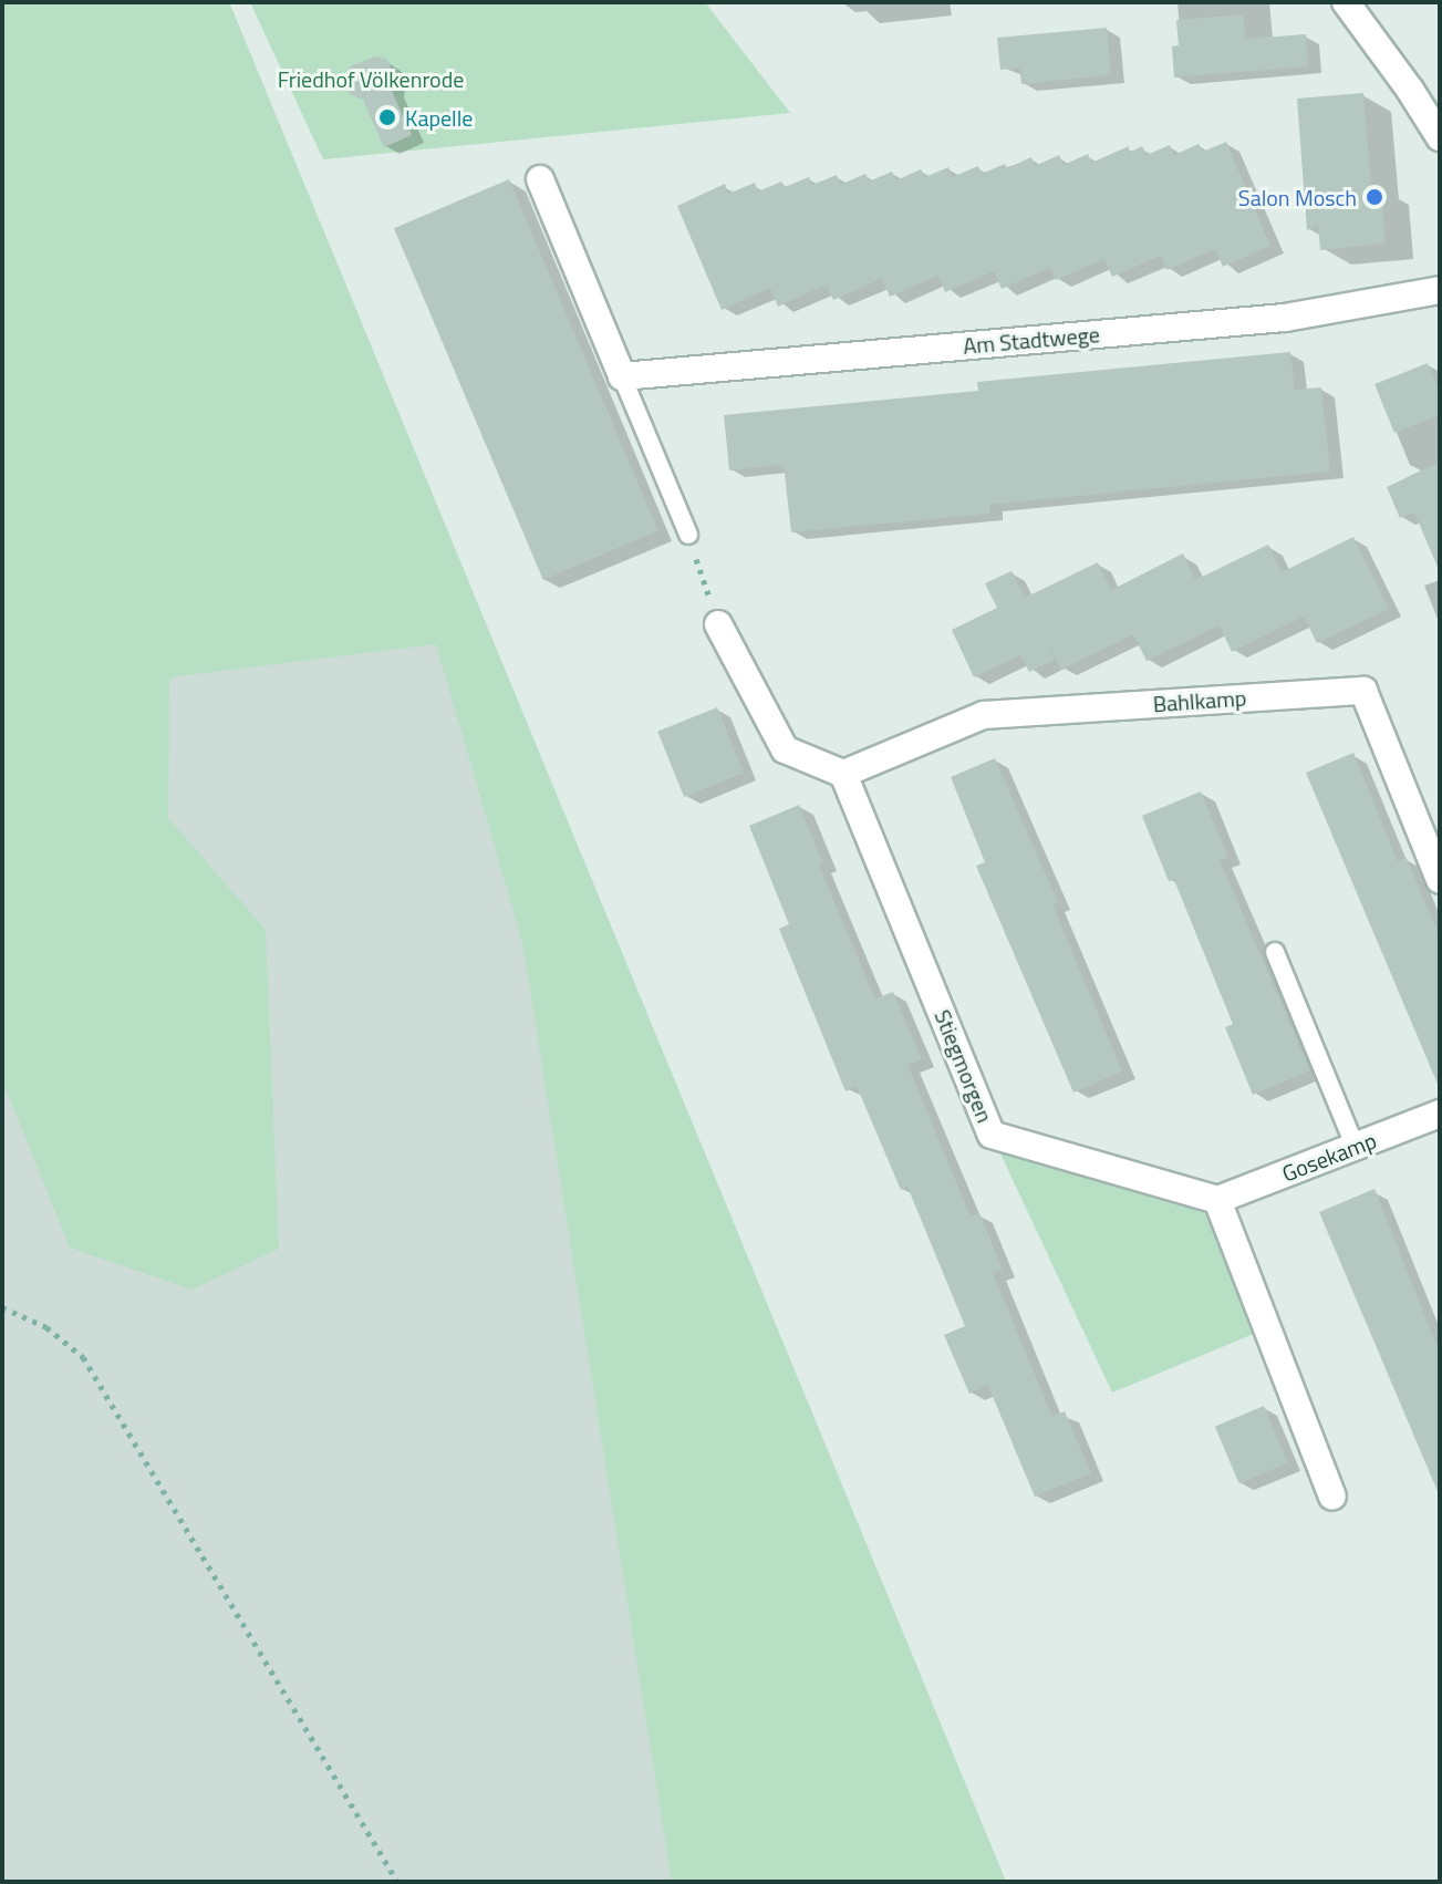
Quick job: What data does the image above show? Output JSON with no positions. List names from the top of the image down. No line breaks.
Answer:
{"streets":{"street":["Am Stadtwege","Bahlkamp","Stiegmorgen","Gosekamp"]},"crossings":[["Bahlkamp","Stiegmorgen"],["Stiegmorgen","Gosekamp"]],"parks":["Friedhof Völkenrode"],"places":["Kapelle","Salon Mosch"]}
